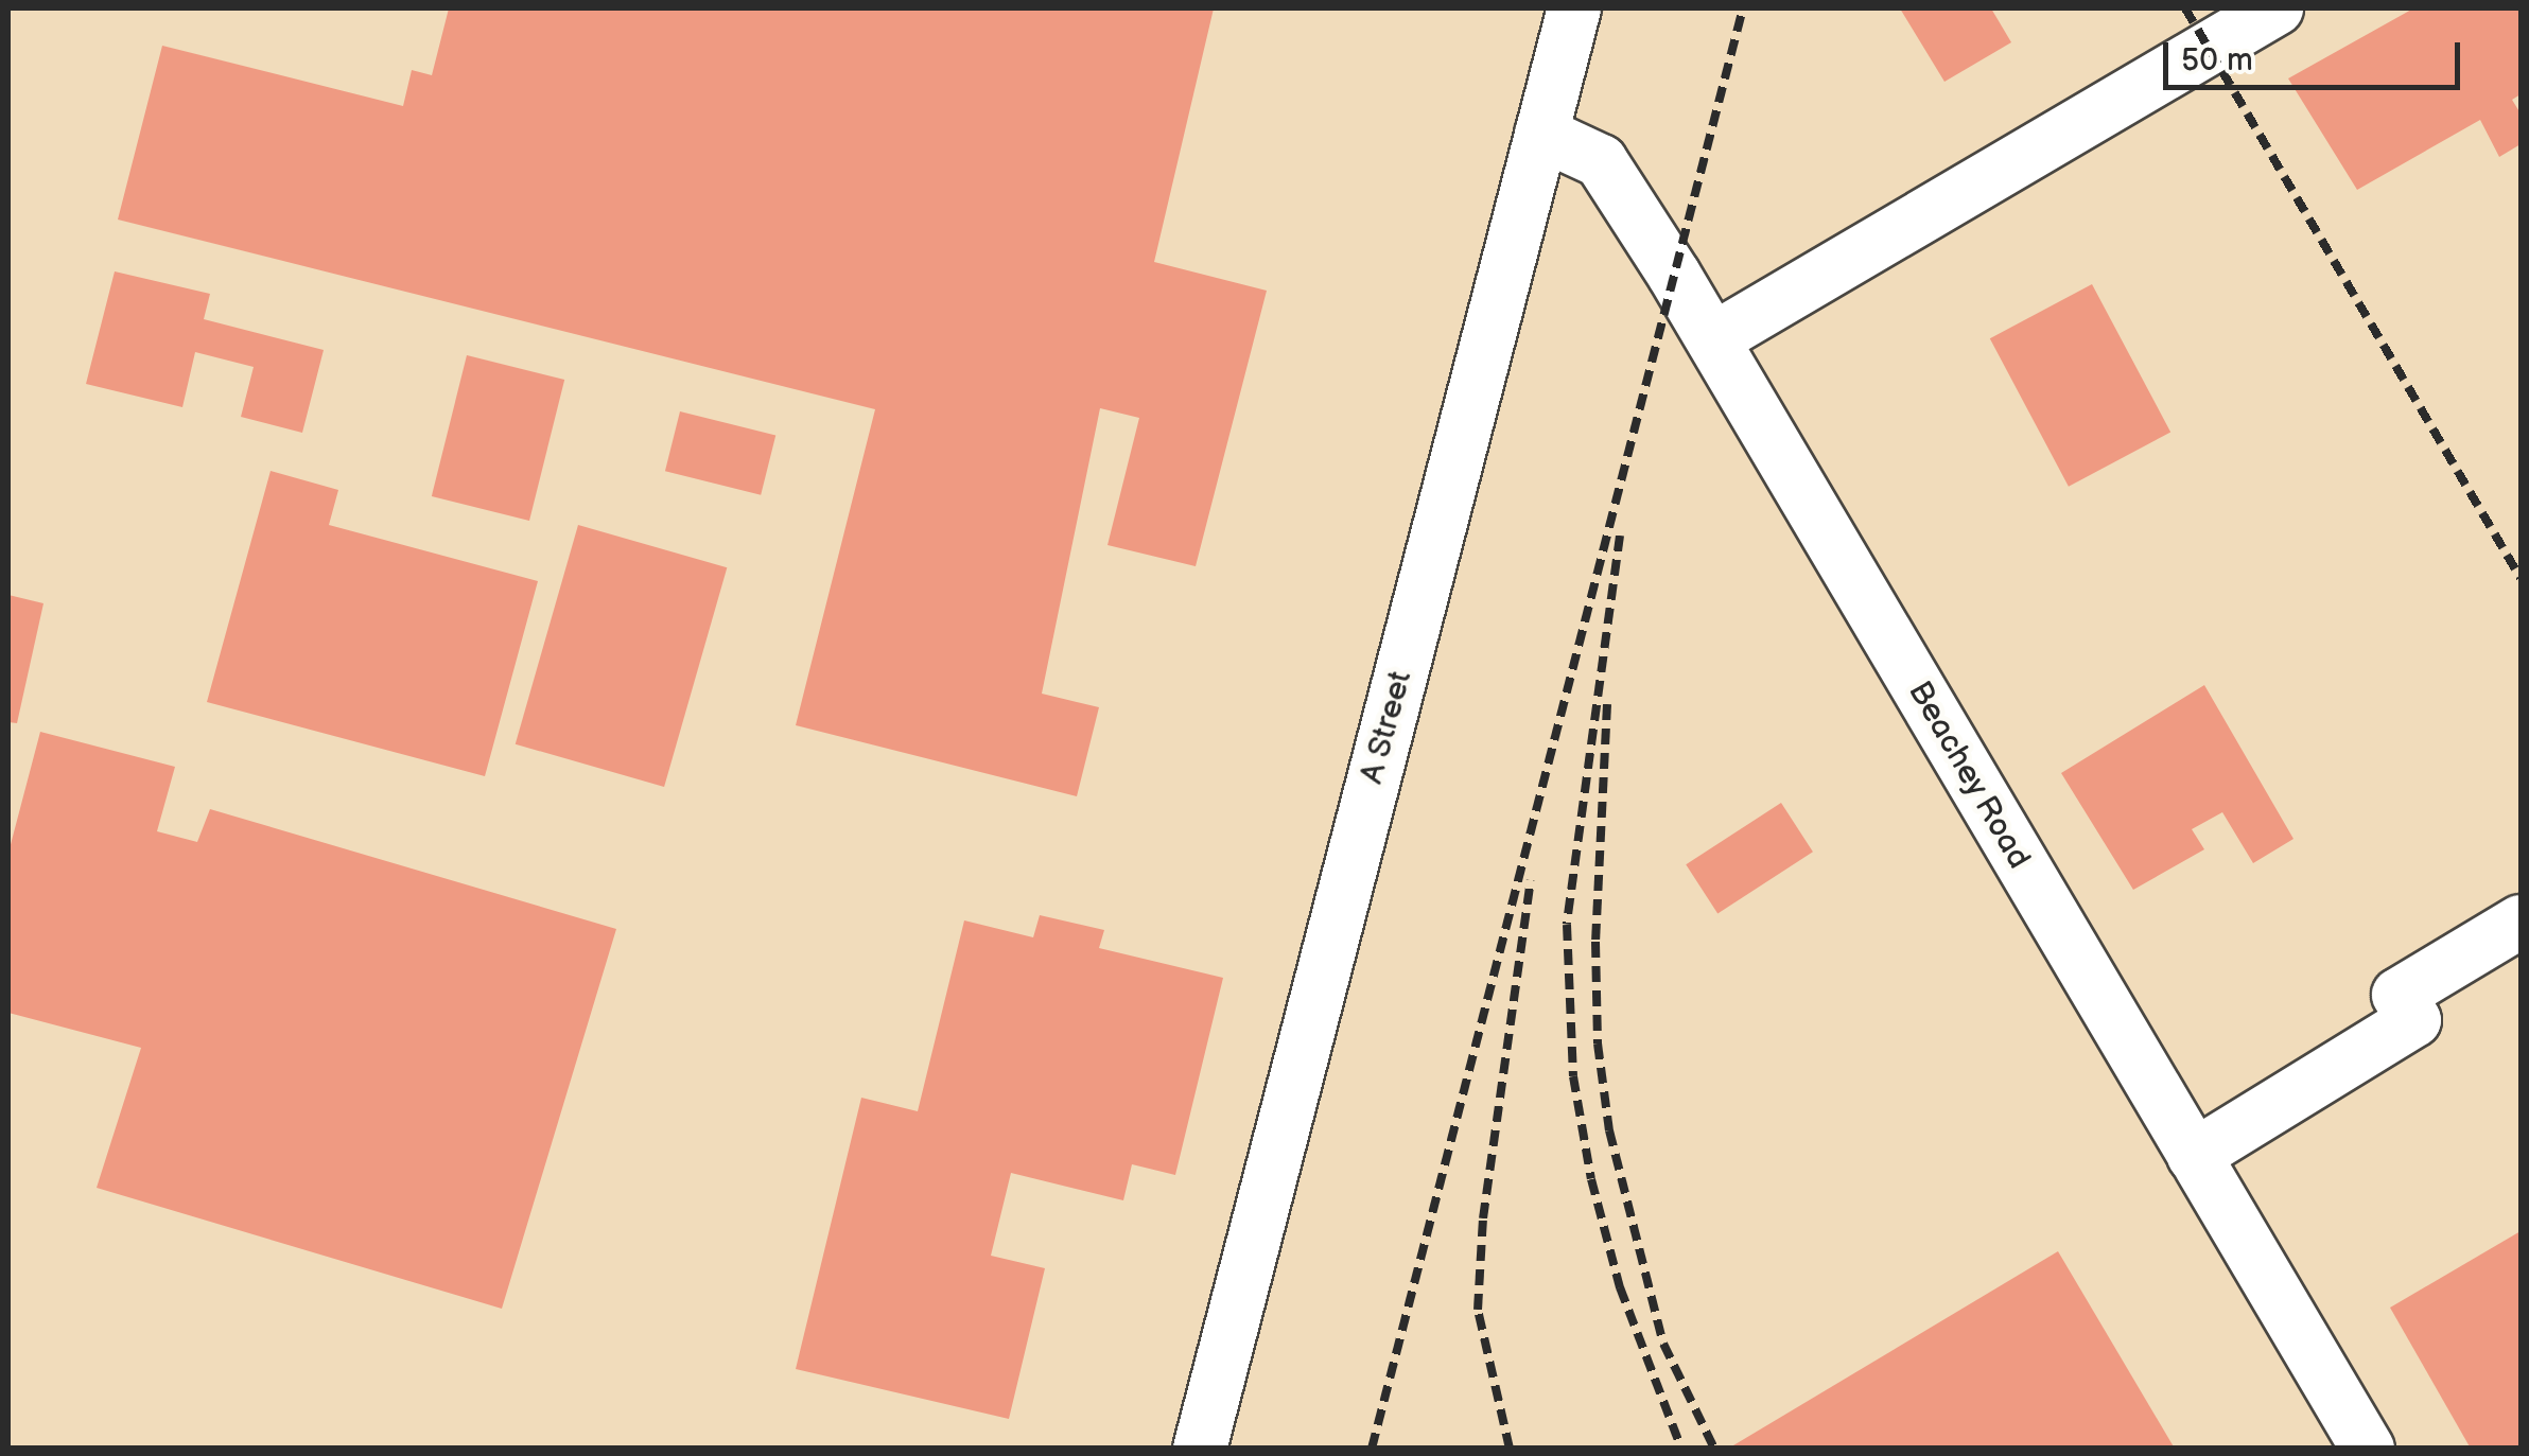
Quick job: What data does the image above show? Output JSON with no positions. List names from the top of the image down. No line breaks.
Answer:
{"streets":{"street":["A Street","Beachey Road"]},"crossings":[["A Street","Beachey Road"]],"scale_bar":"50 m"}
